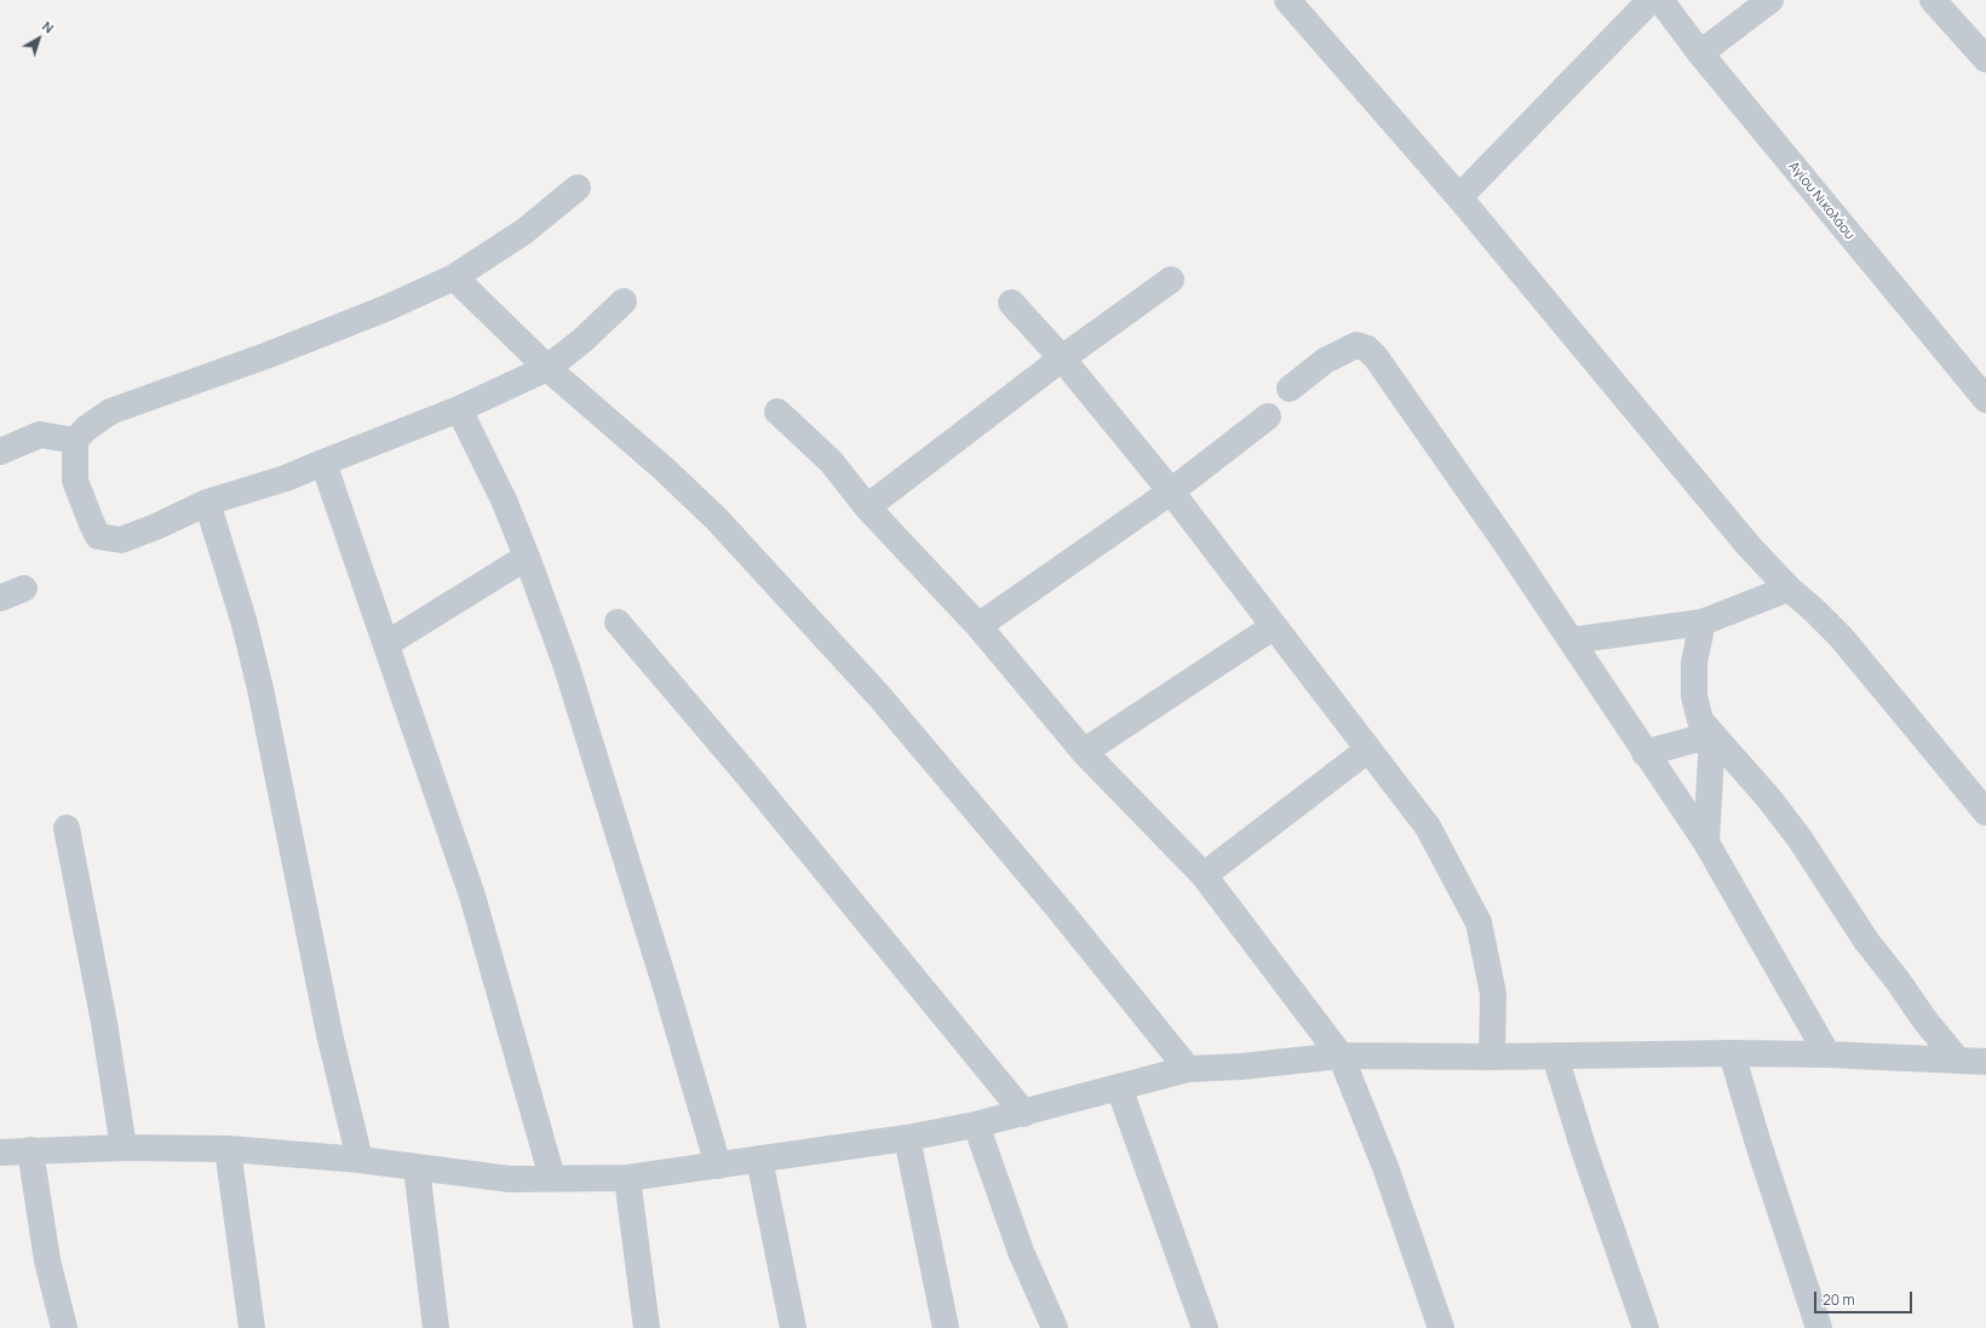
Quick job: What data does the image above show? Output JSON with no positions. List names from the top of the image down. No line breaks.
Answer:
{"streets":{"street":["Αγίου Νικολάου"]},"scale_bar":"20 m","north":"top right"}
